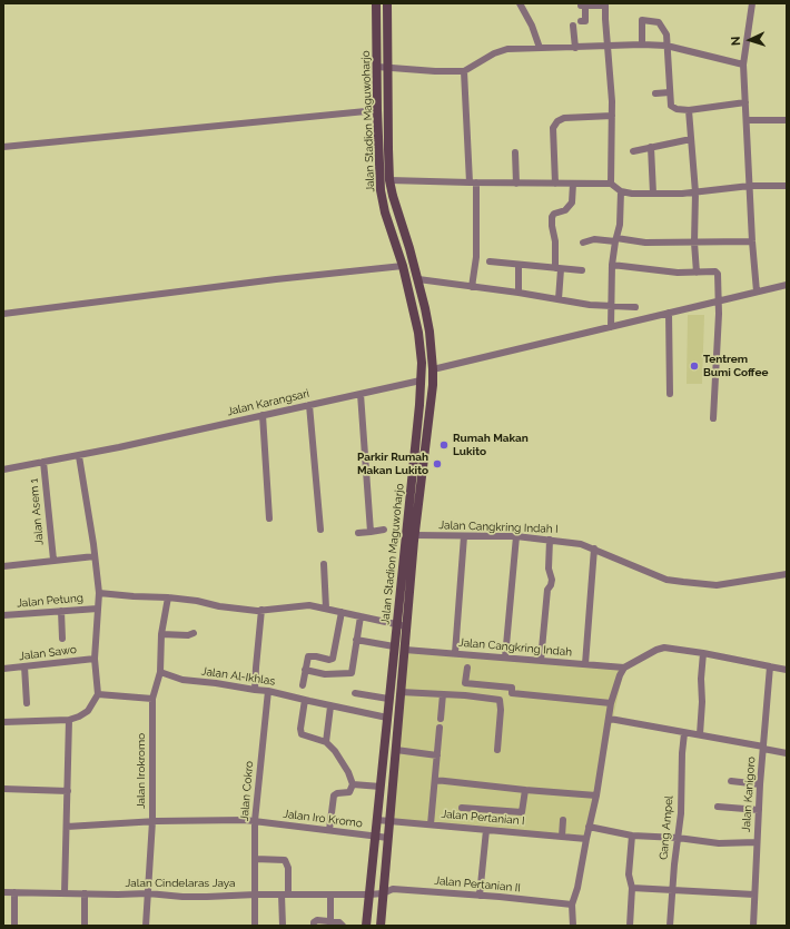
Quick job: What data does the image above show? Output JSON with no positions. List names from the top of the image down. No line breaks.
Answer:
{"streets":{"main road":["Jalan Stadion Maguwoharjo"],"street":["Jalan Karangsari","Jalan Asem 1","Jalan Cangkring Indah I","Jalan Petung","Jalan Cangkring Indah","Jalan Sawo","Jalan Al-Ikhlas","Jalan Irokromo","Jalan Cokro","Jalan Kanigoro","Jalan Pertanian I","Jalan Iro Kromo","Gang Ampel","Jalan Cindelaras Jaya","Jalan Pertanian II"]},"crossings":[["Jalan Stadion Maguwoharjo","Jalan Karangsari"],["Jalan Stadion Maguwoharjo","Jalan Cangkring Indah I"],["Jalan Stadion Maguwoharjo","Jalan Cangkring Indah"],["Jalan Stadion Maguwoharjo","Jalan Al-Ikhlas"],["Jalan Stadion Maguwoharjo","Jalan Pertanian I"],["Jalan Stadion Maguwoharjo","Jalan Iro Kromo"],["Jalan Stadion Maguwoharjo","Jalan Cindelaras Jaya"],["Jalan Stadion Maguwoharjo","Jalan Pertanian II"],["Jalan Karangsari","Jalan Asem 1"],["Jalan Al-Ikhlas","Jalan Irokromo"],["Jalan Al-Ikhlas","Jalan Cokro"],["Jalan Irokromo","Jalan Cokro"],["Jalan Irokromo","Jalan Iro Kromo"],["Jalan Cokro","Jalan Iro Kromo"],["Jalan Cokro","Jalan Cindelaras Jaya"],["Jalan Cindelaras Jaya","Jalan Pertanian II"]],"places":["Tentrem Bumi Coffee","Rumah Makan Lukito","Parkir Rumah Makan Lukito"],"north":"left"}
